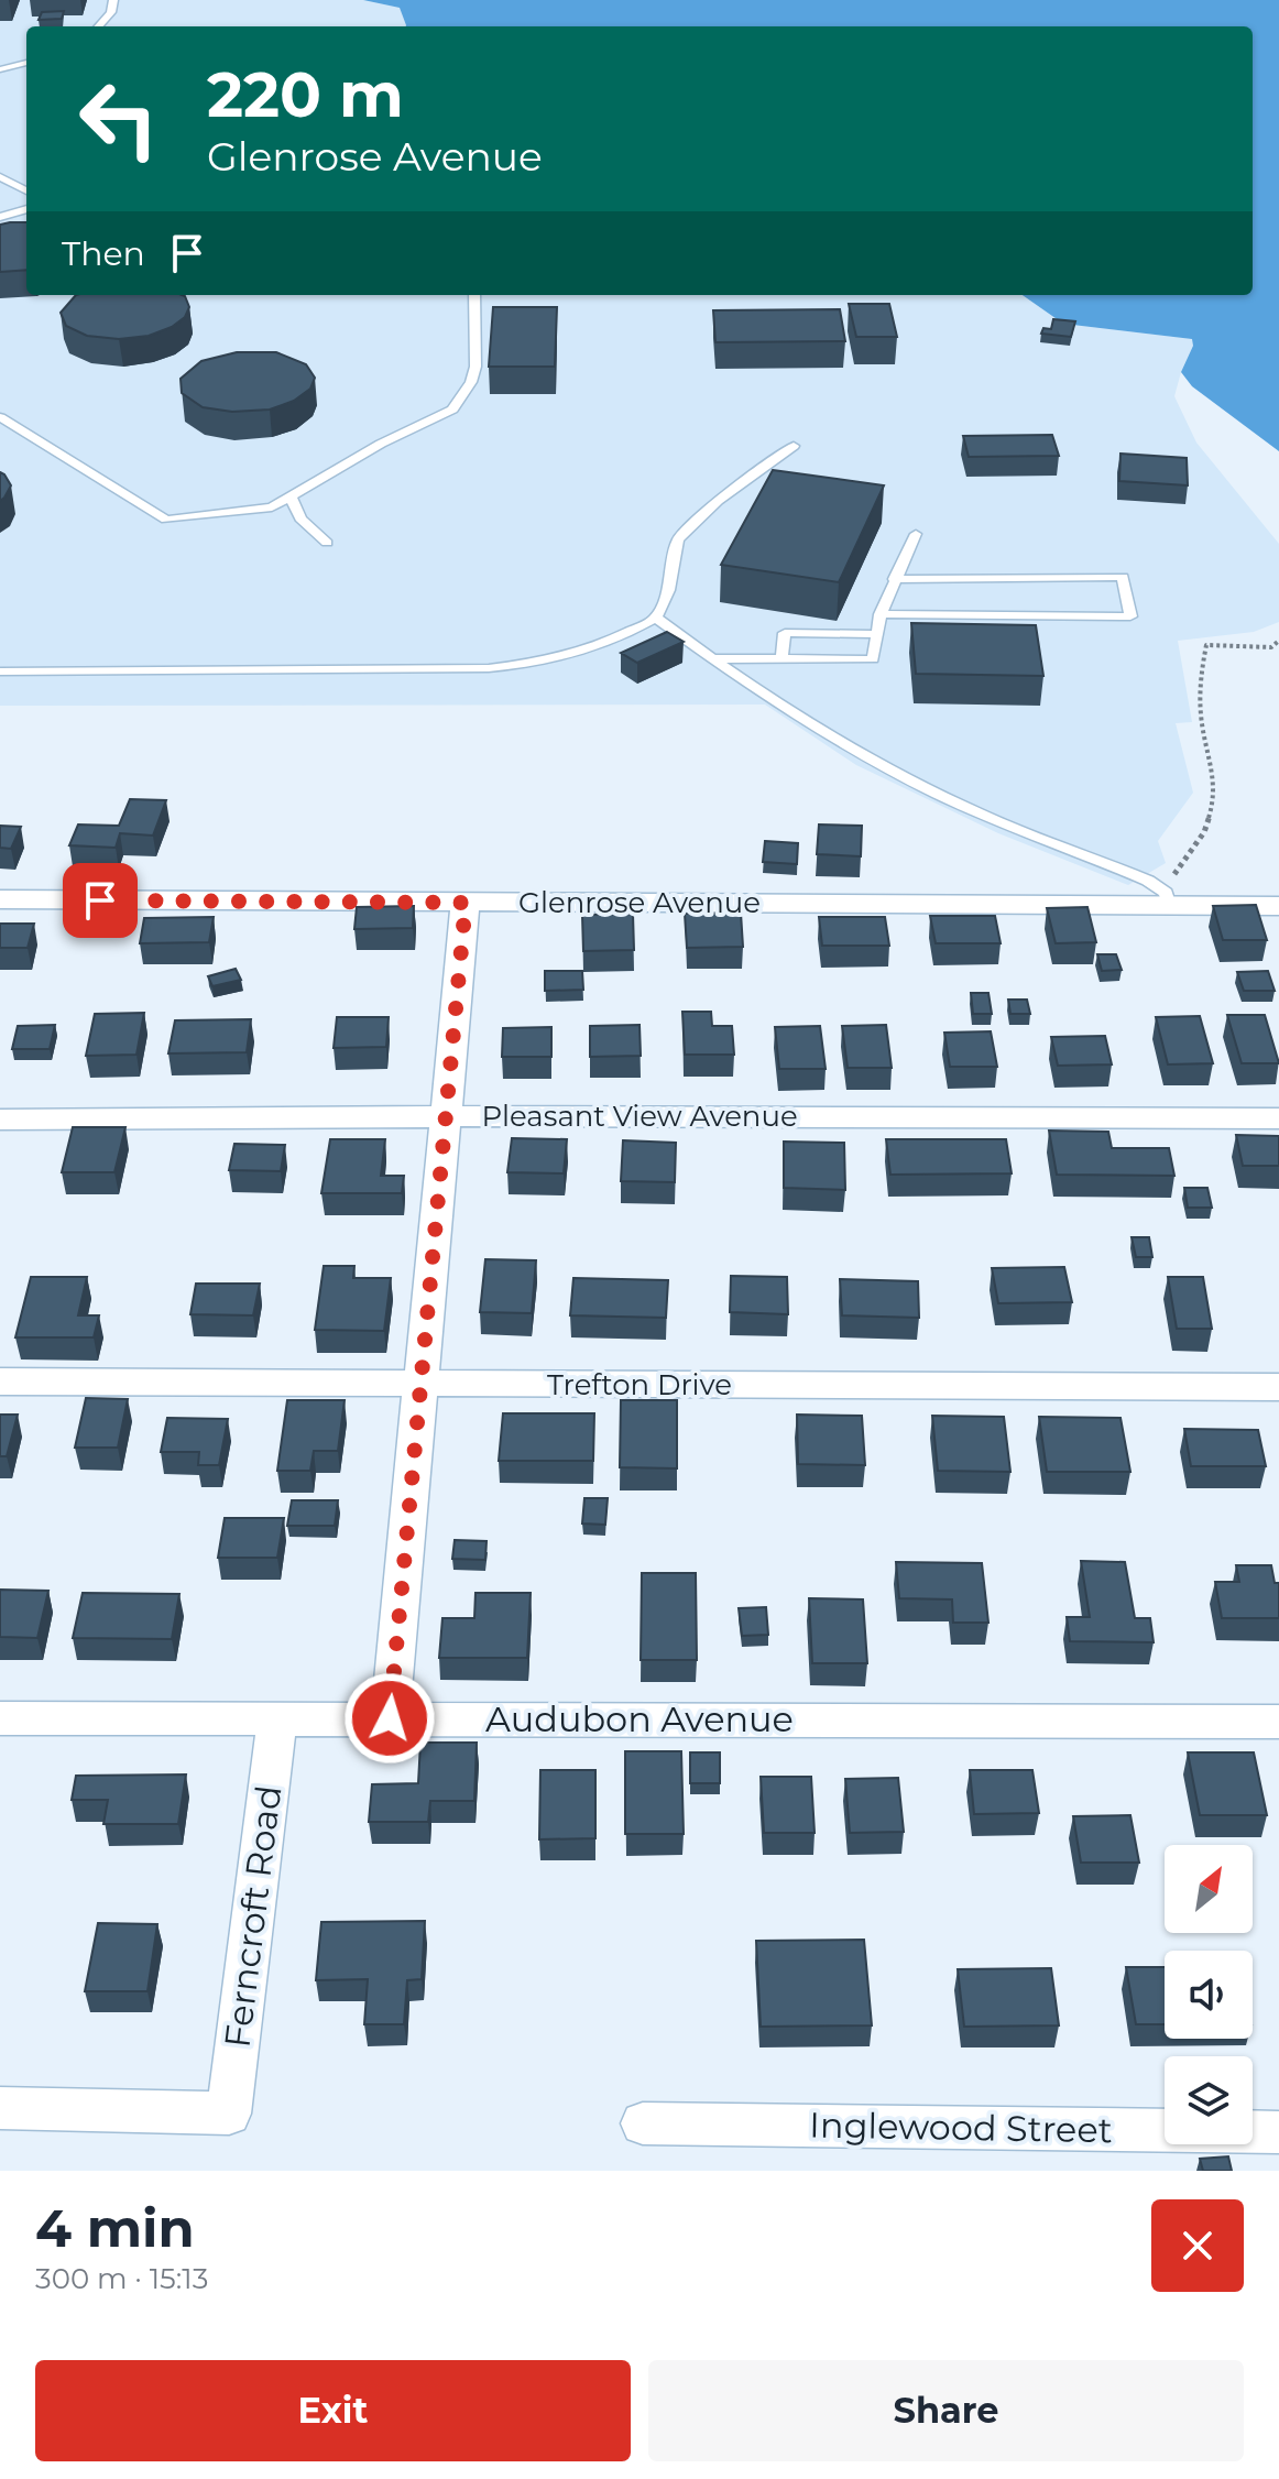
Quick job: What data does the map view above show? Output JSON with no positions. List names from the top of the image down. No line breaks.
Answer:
{"streets":{"street":["Glenrose Avenue","Pleasant View Avenue","Trefton Drive","Audubon Avenue","Ferncroft Road","Inglewood Street"]},"crossings":[["Audubon Avenue","Ferncroft Road"]],"north":"top right","page":{"turn":["220 m","Glenrose Avenue"],"then":"Then","heading":["4 min","300 m · 15:13"],"buttons":["Exit","Share"]}}
